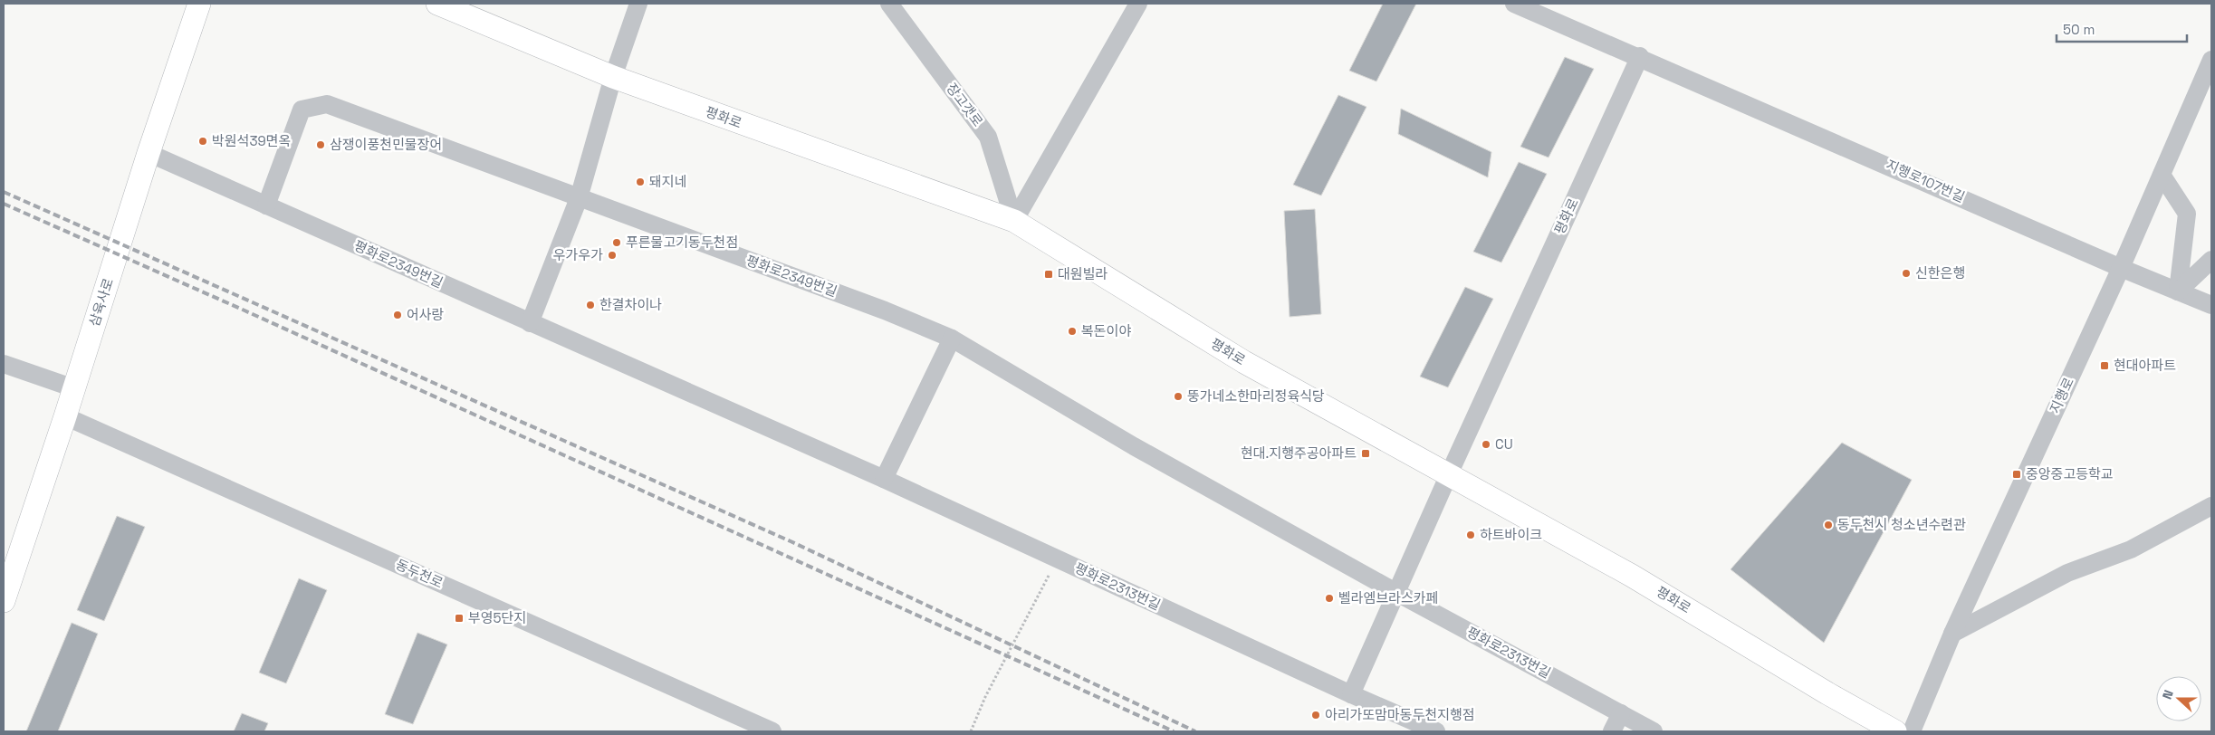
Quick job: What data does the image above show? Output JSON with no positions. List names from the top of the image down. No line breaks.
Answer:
{"streets":{"main road":["평화로","삼육사로"],"street":["장고갯로","지행로107번길","평화로2349번길","지행로","동두천로","평화로2313번길"]},"crossings":[["장고갯로","평화로"],["평화로","지행로107번길"],["지행로107번길","지행로"],["평화로2349번길","삼육사로"],["평화로2349번길","평화로2313번길"],["삼육사로","동두천로"]],"places":{"other":["박원석39면옥","삼쟁이풍천민물장어","돼지네","푸른물고기동두천점","우가우가","신한은행","한결차이나","어사랑","복돈이야","뚱가네소한마리정육식당","CU","동두천시 청소년수련관","하트바이크","벨라엠브라스카페","아리가또맘마동두천지행점"],"transit":["대원빌라","현대아파트","현대.지행주공아파트","중앙중고등학교","부영5단지"]},"scale_bar":"50 m","north":"left"}
